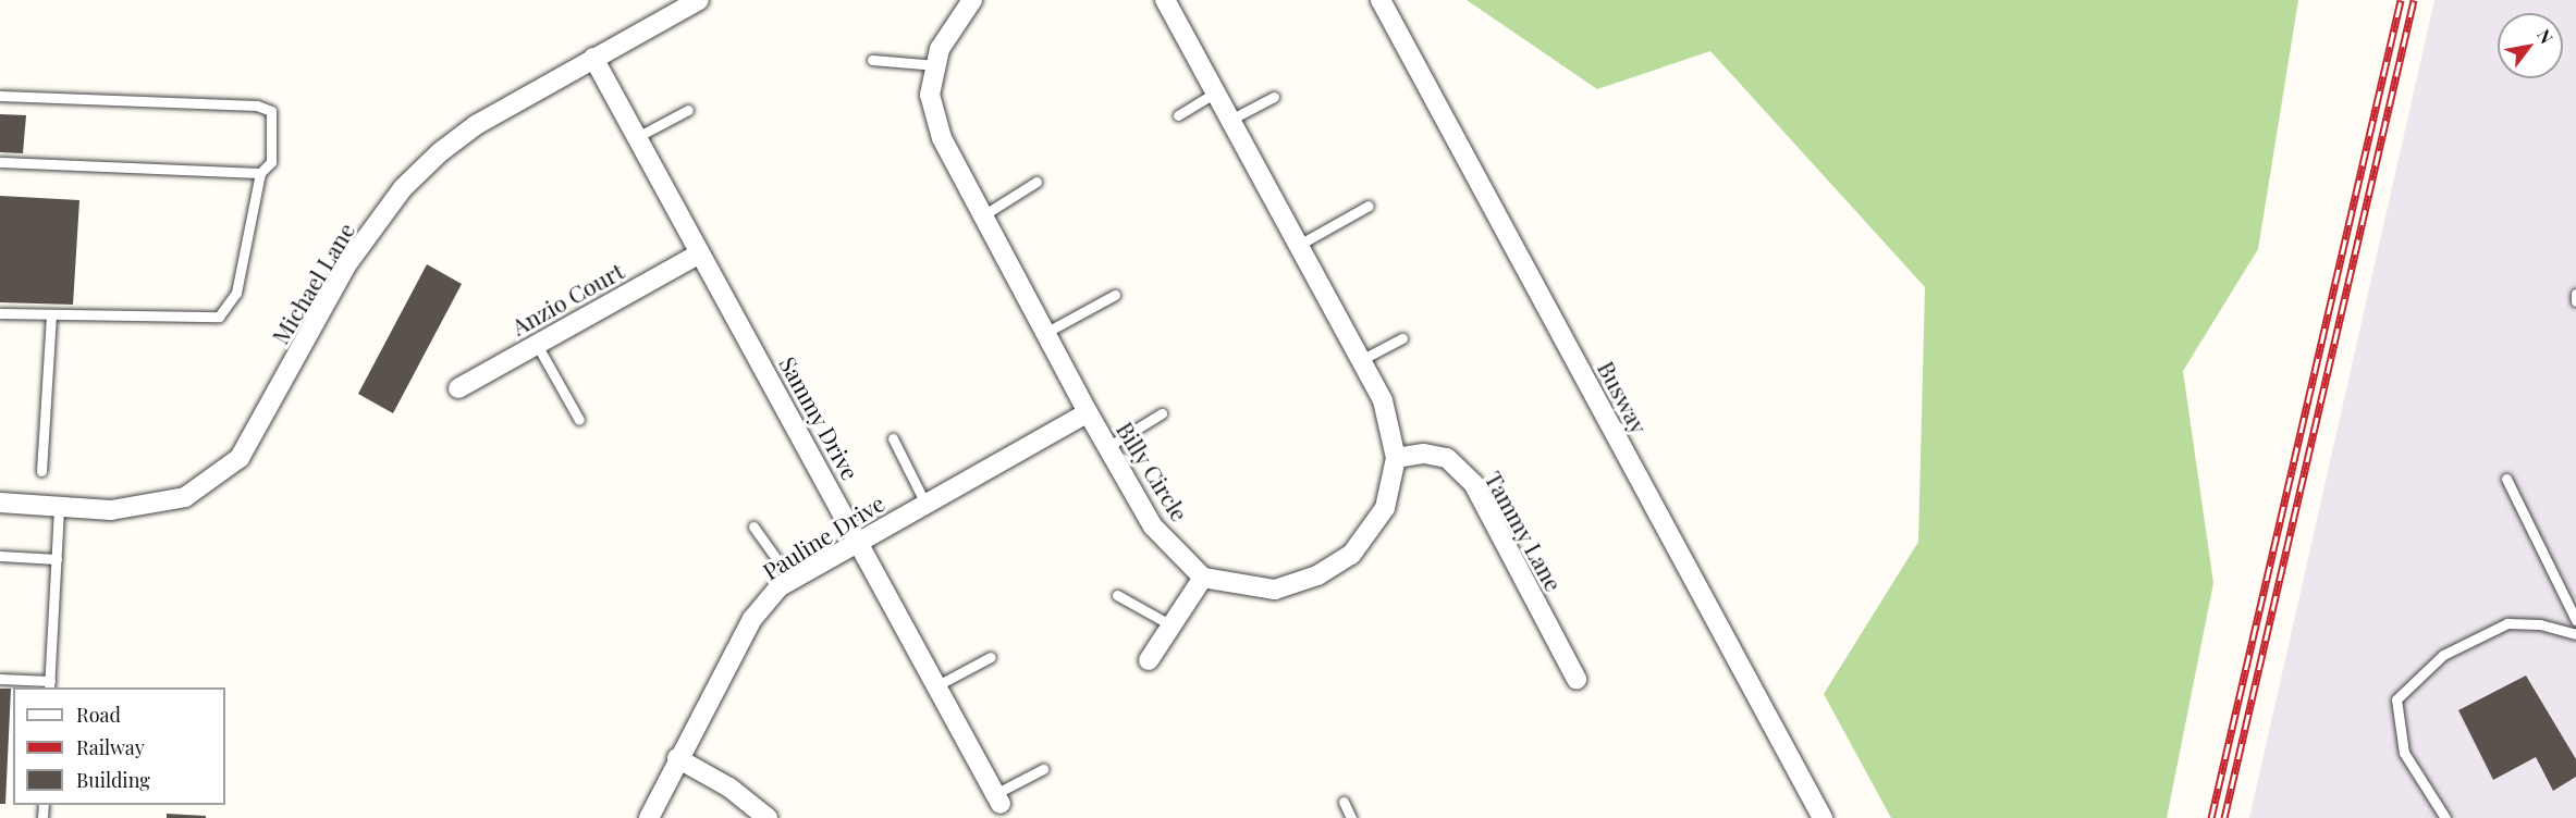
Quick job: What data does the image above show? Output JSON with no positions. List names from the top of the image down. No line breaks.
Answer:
{"streets":{"street":["Michael Lane","Anzio Court","Busway","Sammy Drive","Billy Circle","Tammy Lane","Pauline Drive"]},"crossings":[["Michael Lane","Sammy Drive"],["Anzio Court","Sammy Drive"],["Sammy Drive","Pauline Drive"],["Billy Circle","Pauline Drive"]],"legend":["Road","Railway","Building"],"north":"top right"}
